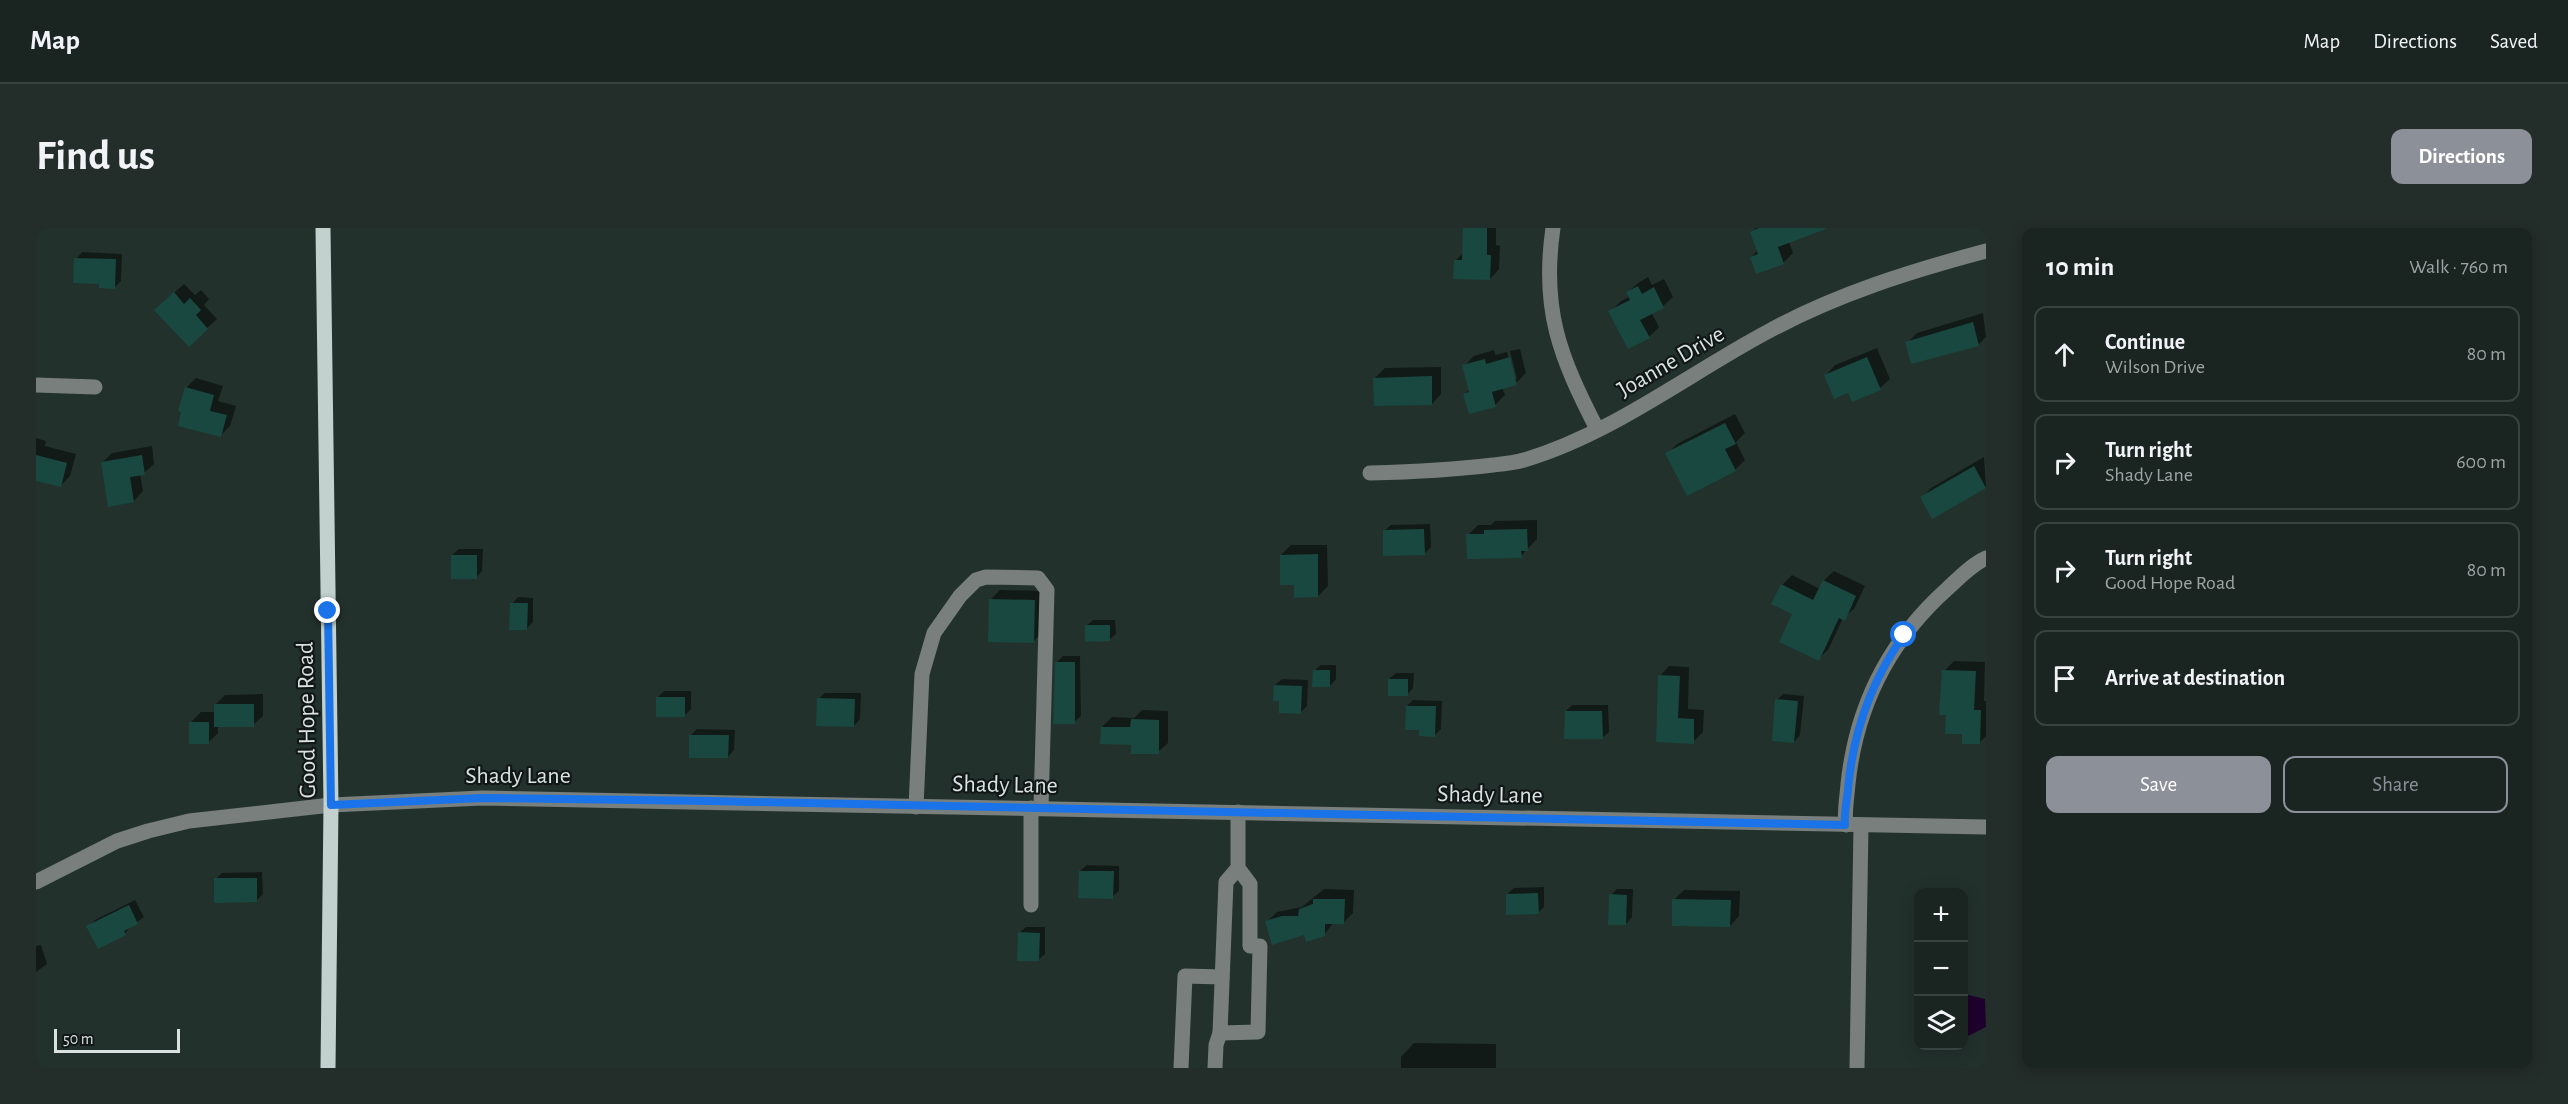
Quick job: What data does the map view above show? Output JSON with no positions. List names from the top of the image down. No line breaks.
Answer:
{"streets":{"main road":["Good Hope Road"],"street":["Joanne Drive","Shady Lane"]},"crossings":[["Good Hope Road","Shady Lane"]],"scale_bar":"50 m","page":{"header":"Map","nav":["Map","Directions","Saved"],"buttons":["Directions",["Save","Share"]],"title":"Find us","heading":["10 min","Walk · 760 m"],"list":[["Continue","Wilson Drive","80 m"],["Turn right","Shady Lane","600 m"],["Turn right","Good Hope Road","80 m"],"Arrive at destination"],"map_buttons":["+","−"],"scale":"50 m"}}
